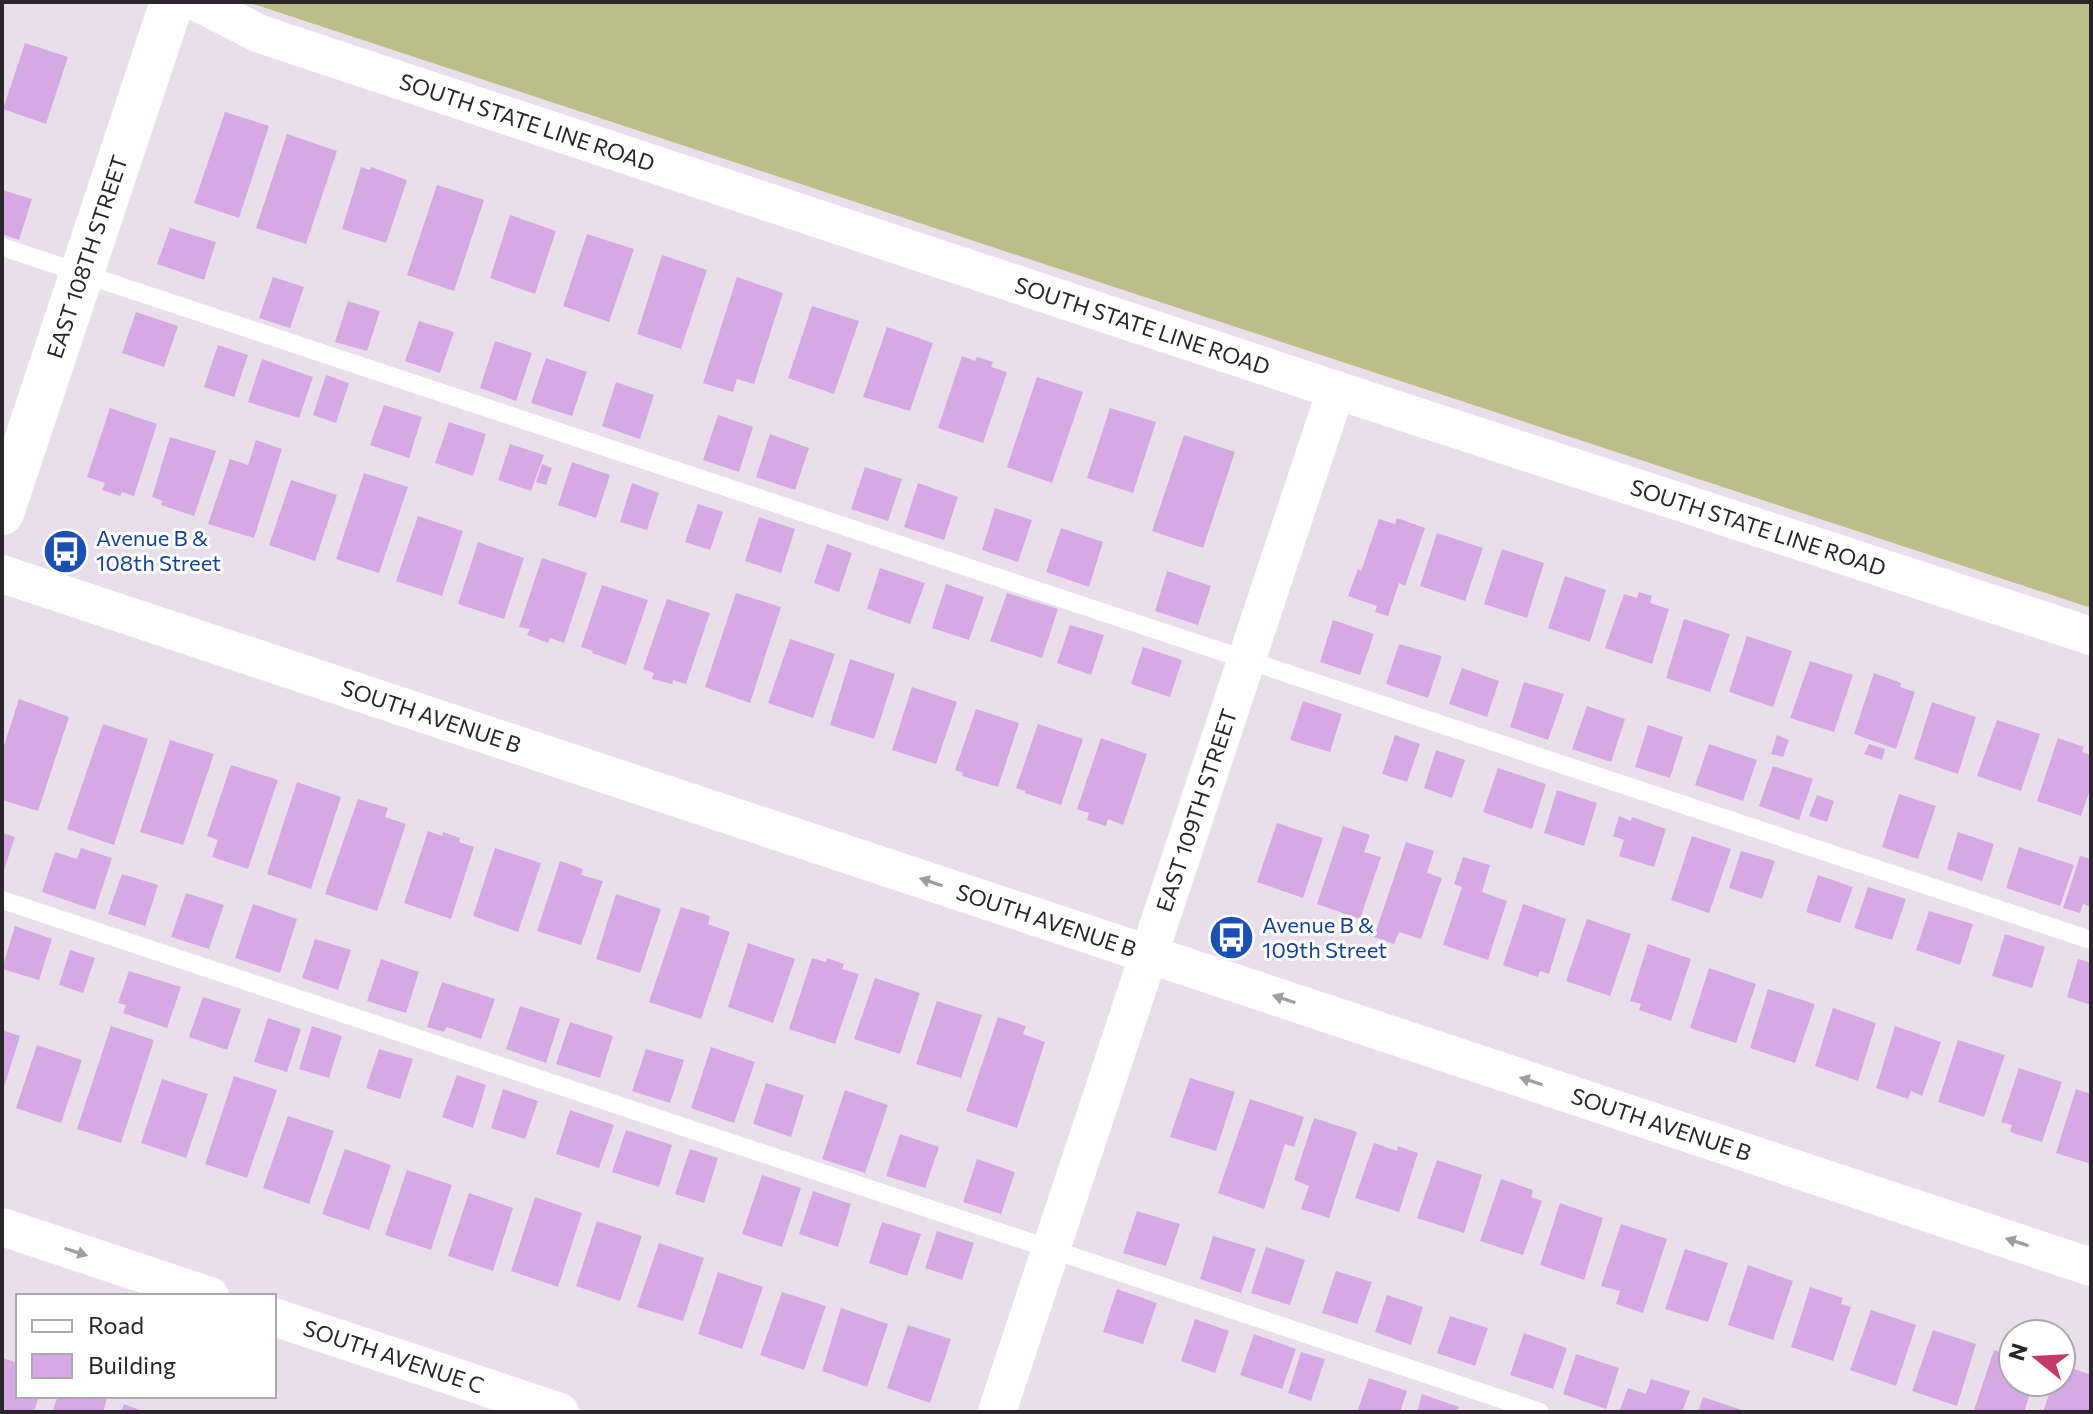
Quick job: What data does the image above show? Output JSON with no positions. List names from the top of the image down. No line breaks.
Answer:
{"streets":{"street":["SOUTH STATE LINE ROAD","EAST 108TH STREET","SOUTH AVENUE B","EAST 109TH STREET","SOUTH AVENUE C"]},"crossings":[["SOUTH STATE LINE ROAD","EAST 109TH STREET"],["SOUTH AVENUE B","EAST 109TH STREET"]],"one_way":["SOUTH AVENUE B"],"places":{"bus stop":["Avenue B & 108th Street","Avenue B & 109th Street"]},"legend":["Road","Building"],"north":"left"}
